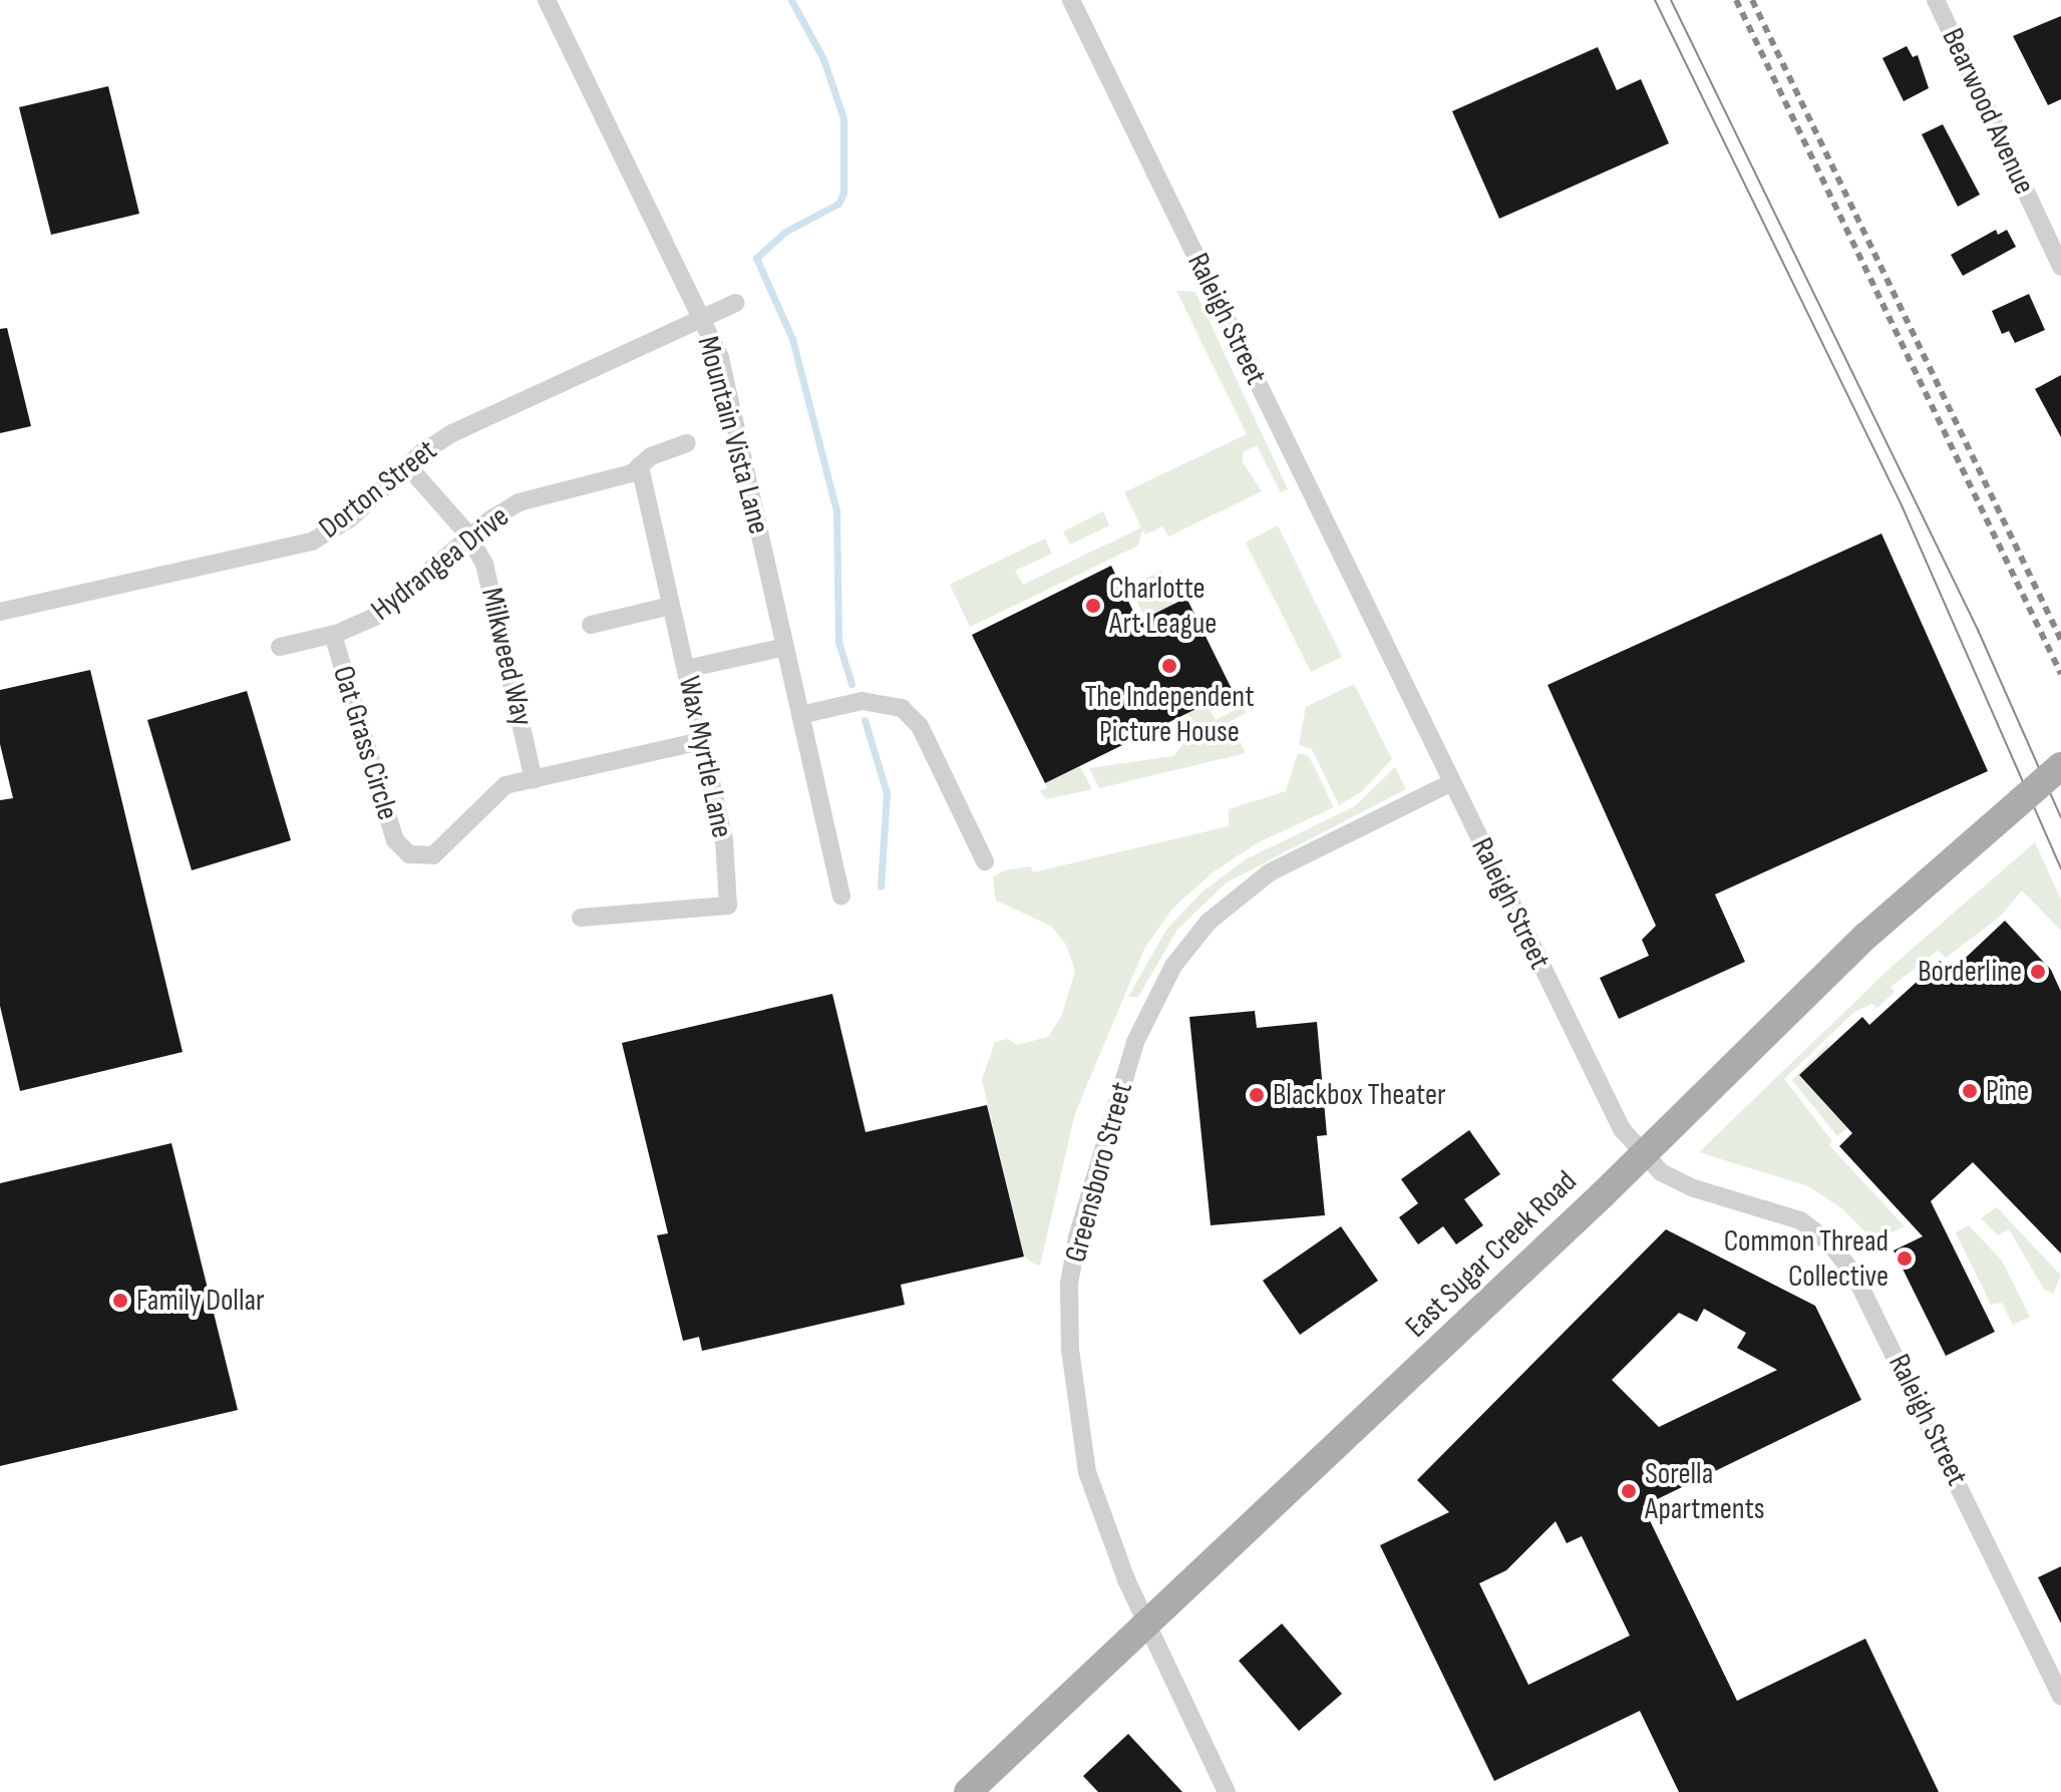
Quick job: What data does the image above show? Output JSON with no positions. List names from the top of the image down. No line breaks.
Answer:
{"streets":{"main road":["East Sugar Creek Road"],"street":["Bearwood Avenue","Raleigh Street","Mountain Vista Lane","Dorton Street","Hydrangea Drive","Milkweed Way","Oat Grass Circle","Wax Myrtle Lane","Greensboro Street"]},"crossings":[["Raleigh Street","Greensboro Street"],["Mountain Vista Lane","Dorton Street"],["Dorton Street","Milkweed Way"],["Hydrangea Drive","Milkweed Way"],["Hydrangea Drive","Oat Grass Circle"],["Hydrangea Drive","Wax Myrtle Lane"],["Milkweed Way","Oat Grass Circle"],["Oat Grass Circle","Wax Myrtle Lane"],["Greensboro Street","East Sugar Creek Road"]],"places":["Charlotte Art League","The Independent Picture House","Borderline","Pine","Blackbox Theater","Common Thread Collective","Family Dollar","Sorella Apartments"]}
